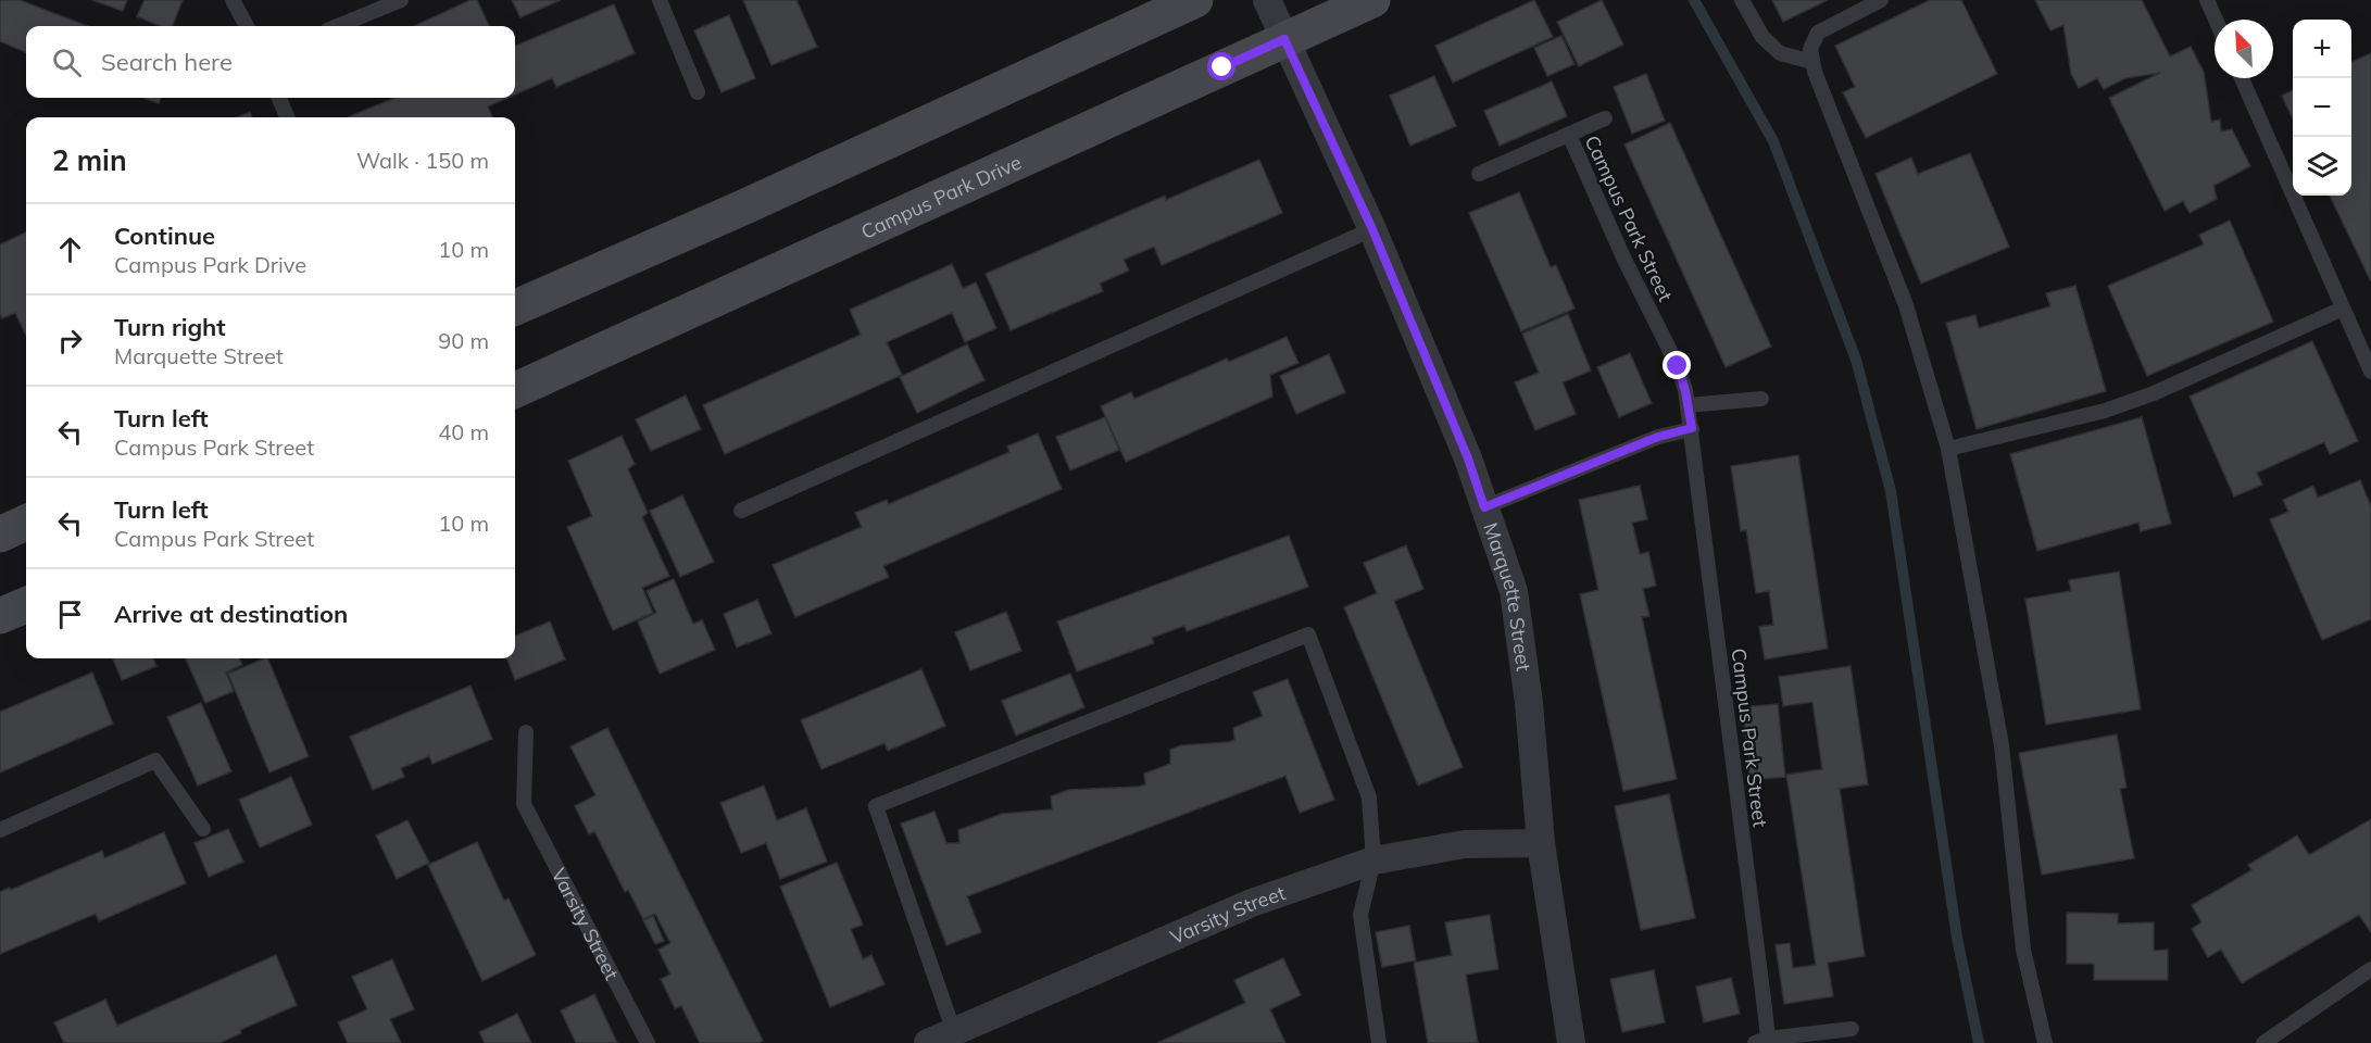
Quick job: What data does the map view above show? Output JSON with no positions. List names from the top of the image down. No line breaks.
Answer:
{"streets":{"street":["Campus Park Drive","Marquette Street","Varsity Street"],"lane":["Campus Park Street"]},"crossings":[["Campus Park Drive","Marquette Street"],["Marquette Street","Varsity Street"]],"north":"top left","page":{"map_buttons":["+","−"],"search":"Search here","heading":["2 min","Walk · 150 m"],"list":[["Continue","Campus Park Drive","10 m"],["Turn right","Marquette Street","90 m"],["Turn left","Campus Park Street","40 m"],["Turn left","Campus Park Street","10 m"],"Arrive at destination"]}}
